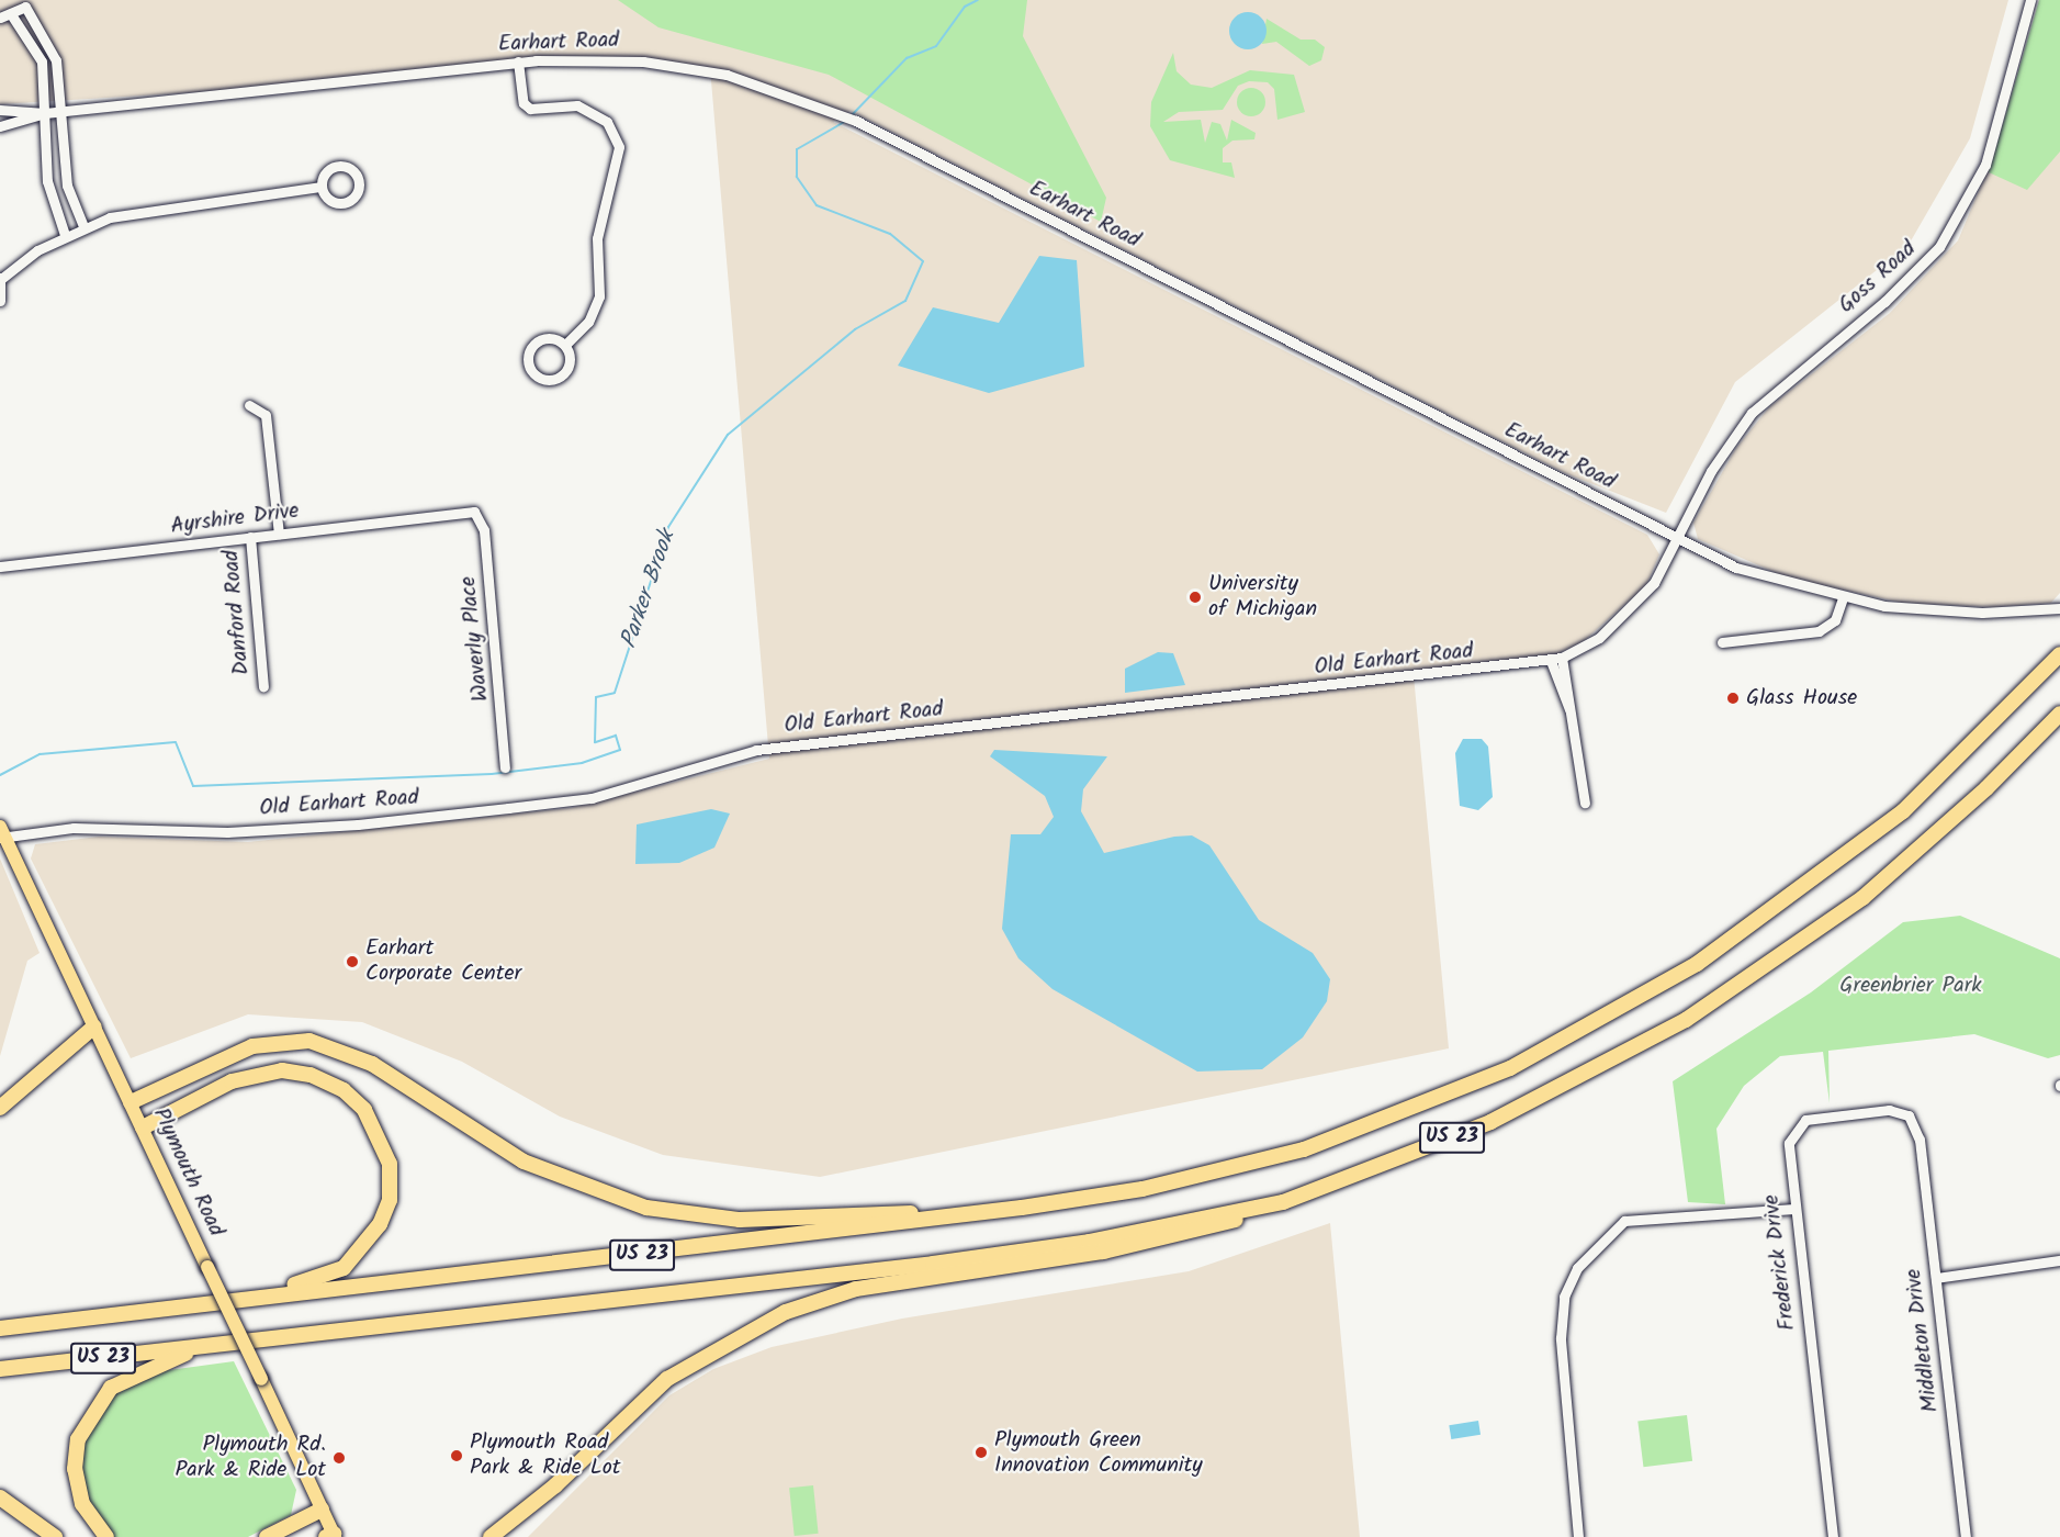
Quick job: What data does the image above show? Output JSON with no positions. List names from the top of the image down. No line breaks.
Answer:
{"streets":{"highway":["US 23"],"main road":["Plymouth Road"],"street":["Earhart Road","Goss Road","Ayrshire Drive","Danford Road","Waverly Place","Old Earhart Road","Frederick Drive","Middleton Drive"]},"crossings":[["Earhart Road","Goss Road"],["Earhart Road","Old Earhart Road"],["Goss Road","Old Earhart Road"],["Ayrshire Drive","Danford Road"],["Ayrshire Drive","Waverly Place"],["Old Earhart Road","Plymouth Road"],["Frederick Drive","Middleton Drive"]],"water":["Parker Brook"],"parks":["Greenbrier Park"],"places":["University of Michigan","Glass House","Earhart Corporate Center","Plymouth Green Innovation Community","Plymouth Road Park & Ride Lot","Plymouth Rd. Park & Ride Lot"]}
